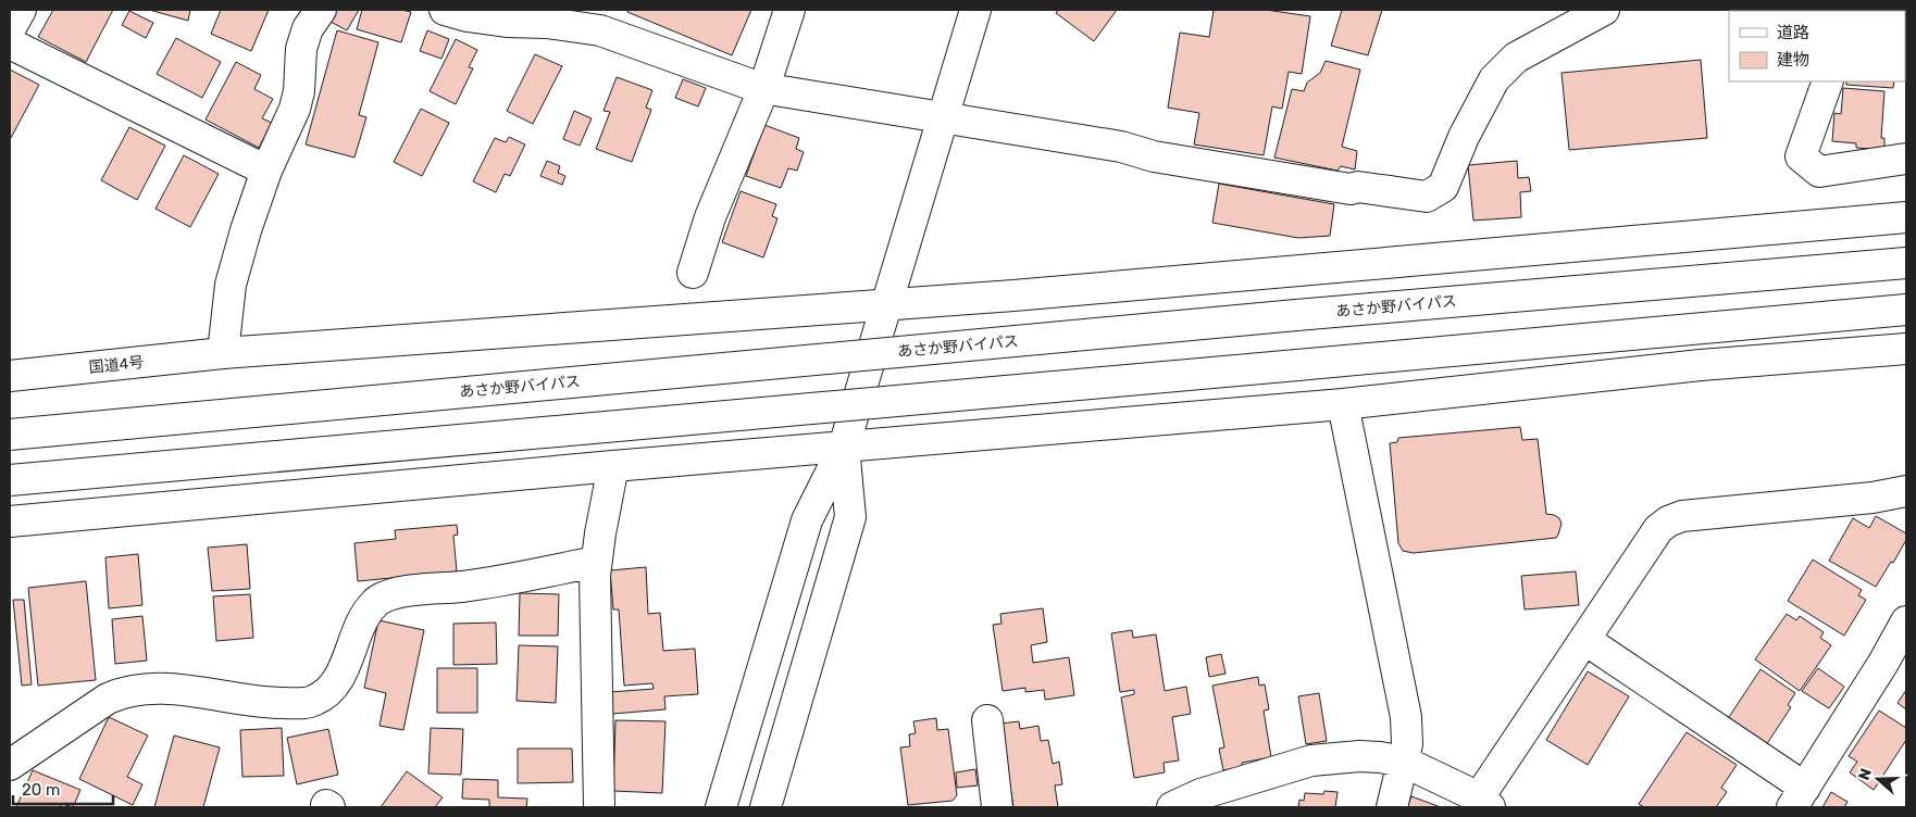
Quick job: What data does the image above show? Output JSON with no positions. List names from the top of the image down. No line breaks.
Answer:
{"streets":{"main road":["あさか野バイパス","国道4号"]},"legend":["道路","建物"],"scale_bar":"20 m","north":"left"}
